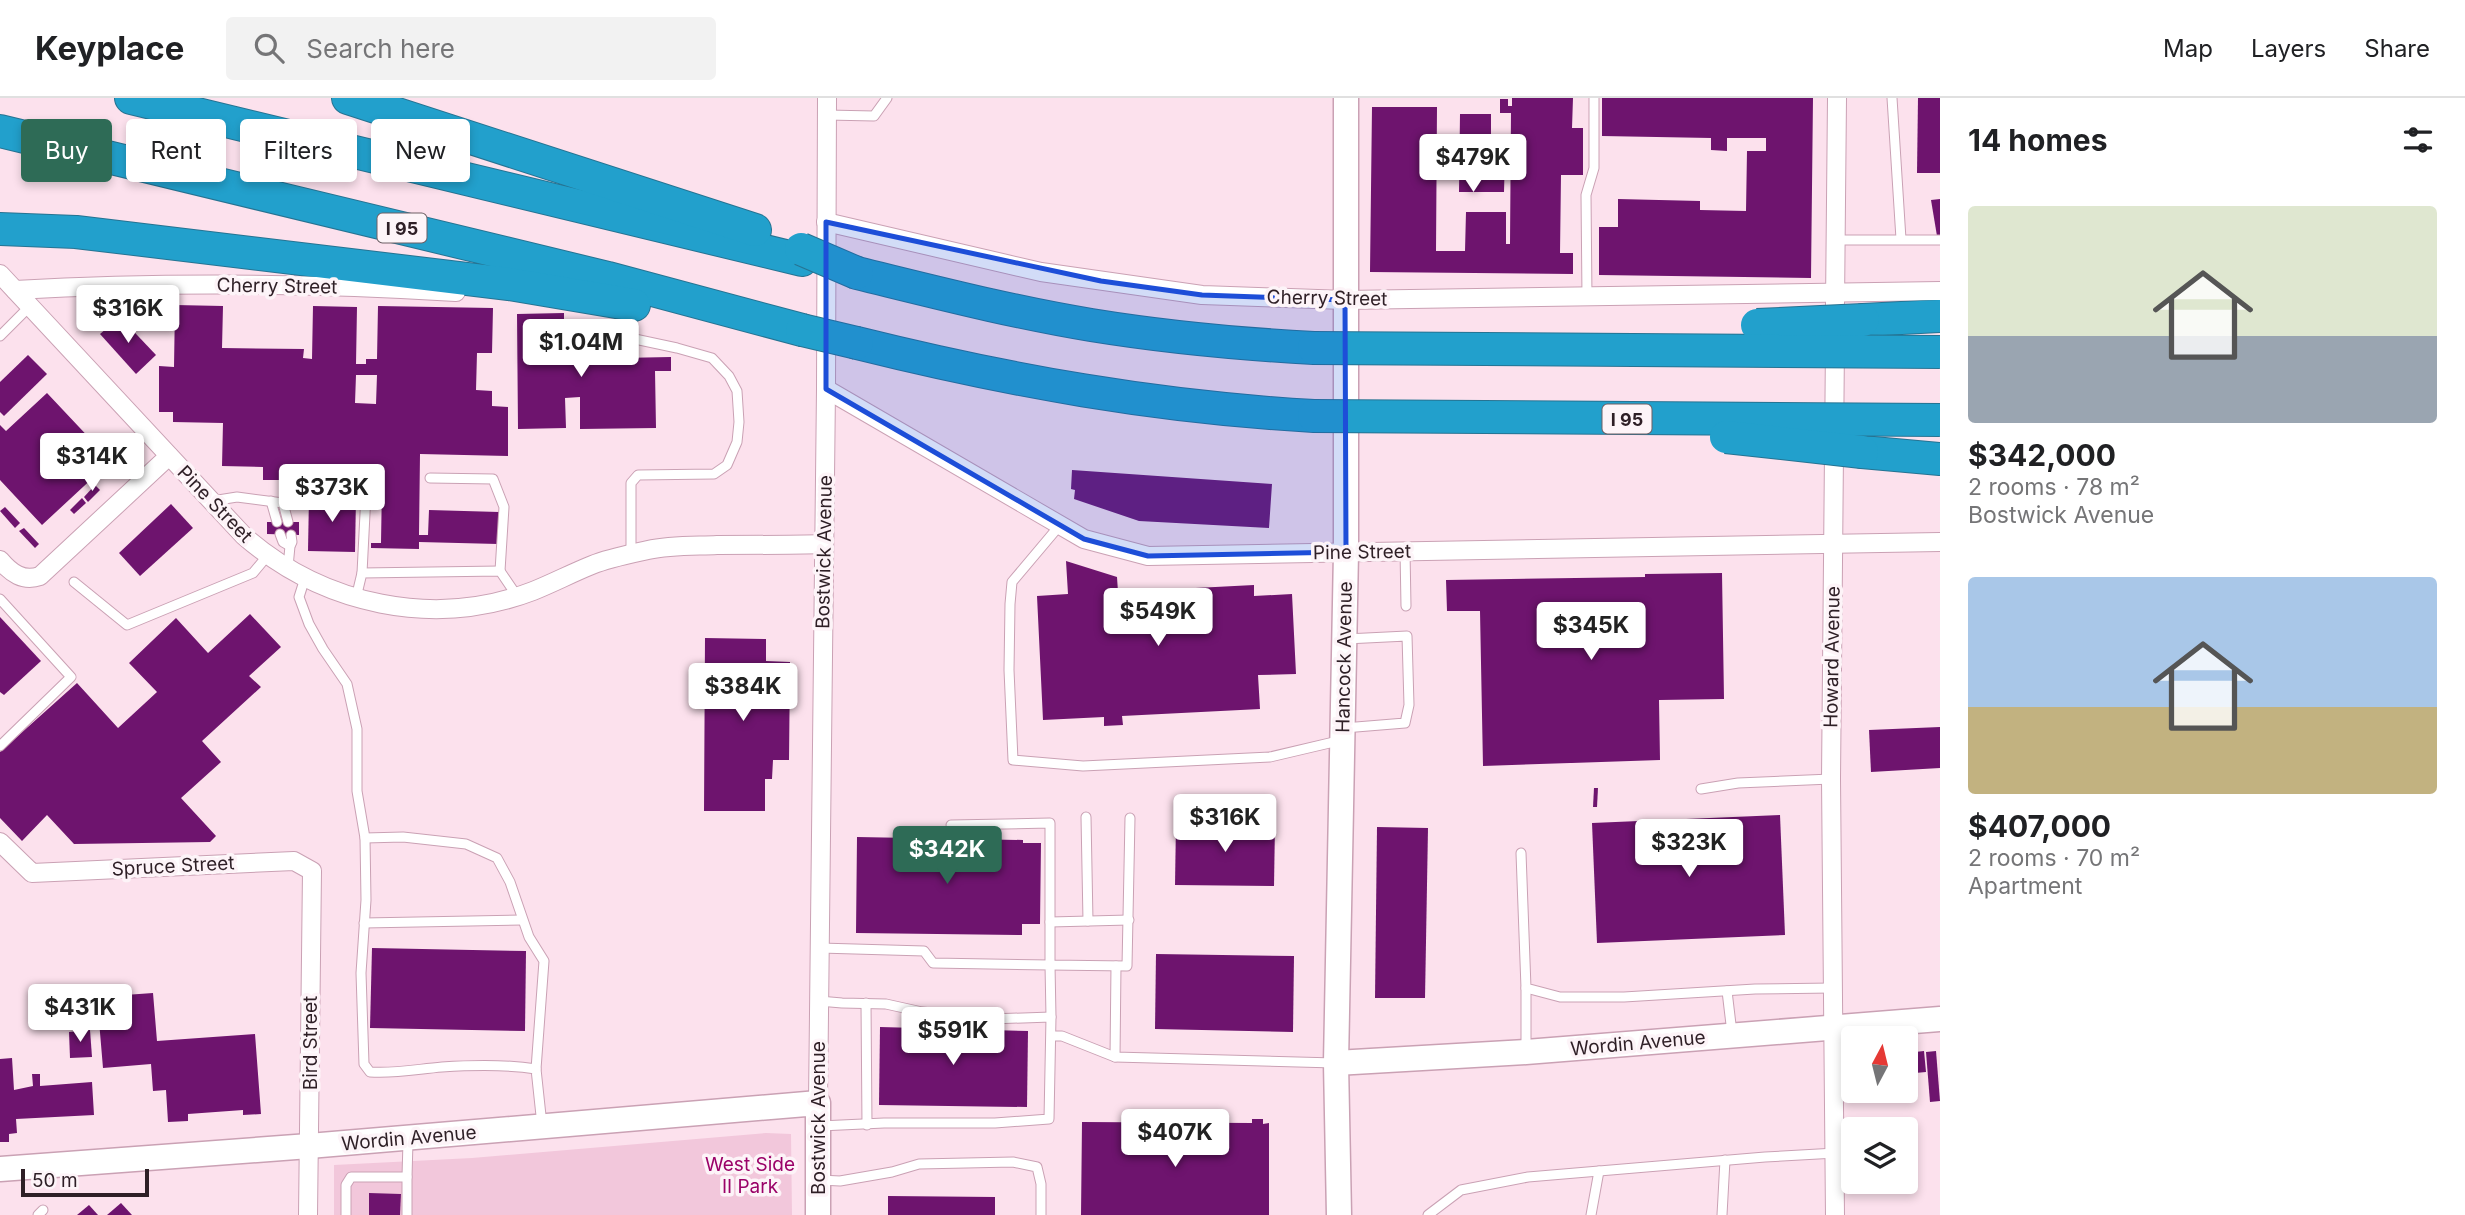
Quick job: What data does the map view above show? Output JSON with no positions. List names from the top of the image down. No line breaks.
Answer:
{"streets":{"highway":["I 95"],"street":["Cherry Street","Pine Street","Bostwick Avenue","Hancock Avenue","Howard Avenue","Spruce Street","Bird Street","Wordin Avenue"]},"crossings":[["Cherry Street","Pine Street"],["Cherry Street","Bostwick Avenue"],["Cherry Street","Hancock Avenue"],["Cherry Street","Howard Avenue"],["Pine Street","Bostwick Avenue"],["Pine Street","Hancock Avenue"],["Pine Street","Howard Avenue"],["Bostwick Avenue","Wordin Avenue"],["Hancock Avenue","Wordin Avenue"],["Howard Avenue","Wordin Avenue"],["Spruce Street","Bird Street"],["Bird Street","Wordin Avenue"]],"parks":["West Side II Park"],"scale_bar":"50 m","north":"top","page":{"header":"Keyplace","search":"Search here","nav":["Map","Layers","Share"],"heading":"14 homes","chip":["Buy","Rent","Filters","New"],"price":["$479K","$316K","$1.04M","$314K","$373K","$549K","$345K","$384K","$316K","$323K","$342K","$431K","$591K","$407K"],"list":[{"name":"$342,000","note":"2 rooms · 78 m² · Bostwick Avenue"},{"name":"$407,000","note":"2 rooms · 70 m² · Apartment"}],"scale":"50 m"}}
